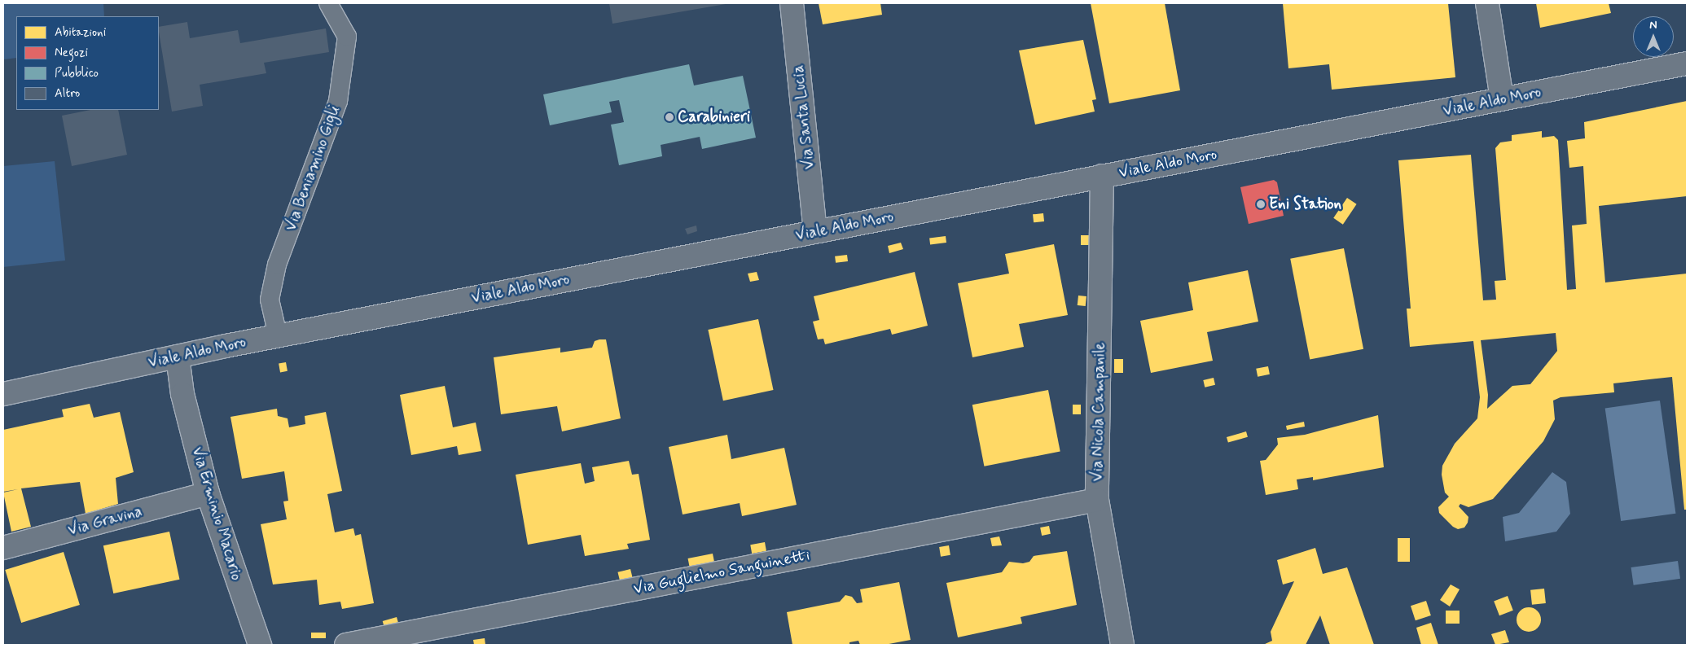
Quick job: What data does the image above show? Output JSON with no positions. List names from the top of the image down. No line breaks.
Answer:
{"streets":{"street":["Viale Aldo Moro","Via Santa Lucia","Via Nicola Campanile","Via Erminio Macario","Via Gravina","Via Guglielmo Sanguinetti"],"lane":["Via Beniamino Gigli"]},"crossings":[["Viale Aldo Moro","Via Santa Lucia"],["Viale Aldo Moro","Via Beniamino Gigli"],["Viale Aldo Moro","Via Nicola Campanile"],["Viale Aldo Moro","Via Erminio Macario"],["Via Nicola Campanile","Via Guglielmo Sanguinetti"],["Via Erminio Macario","Via Gravina"]],"places":["Carabinieri","Eni Station"],"legend":["Abitazioni","Negozi","Pubblico","Altro"],"north":"top"}
